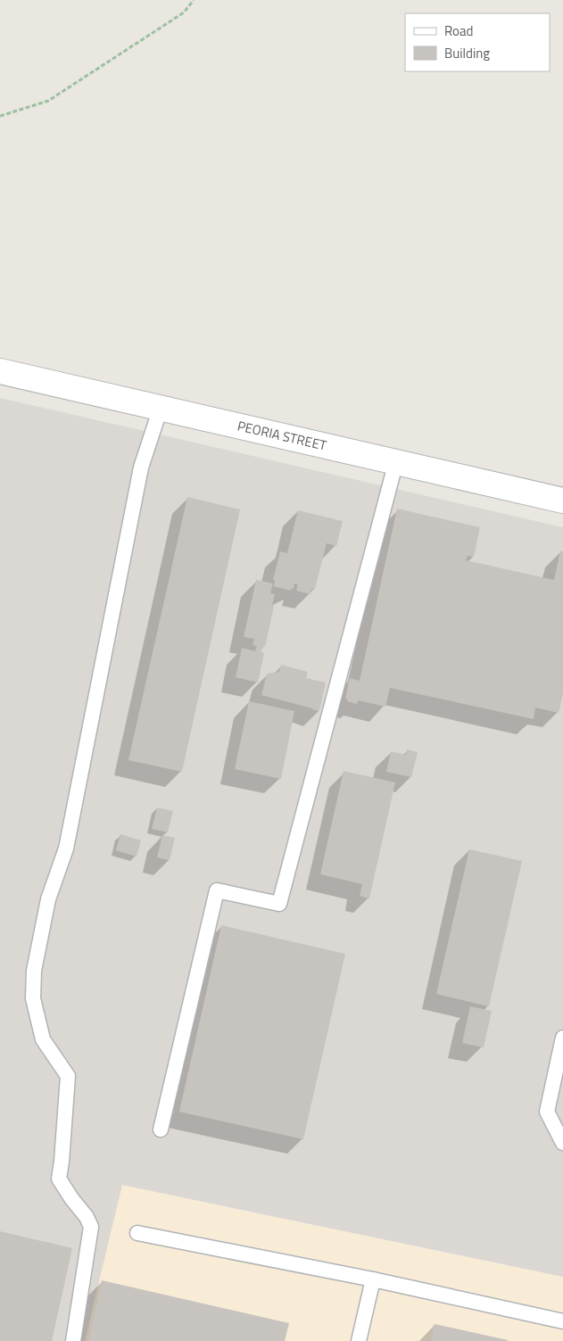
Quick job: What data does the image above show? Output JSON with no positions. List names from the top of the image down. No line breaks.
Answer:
{"streets":{"street":["PEORIA STREET"]},"legend":["Road","Building"]}
